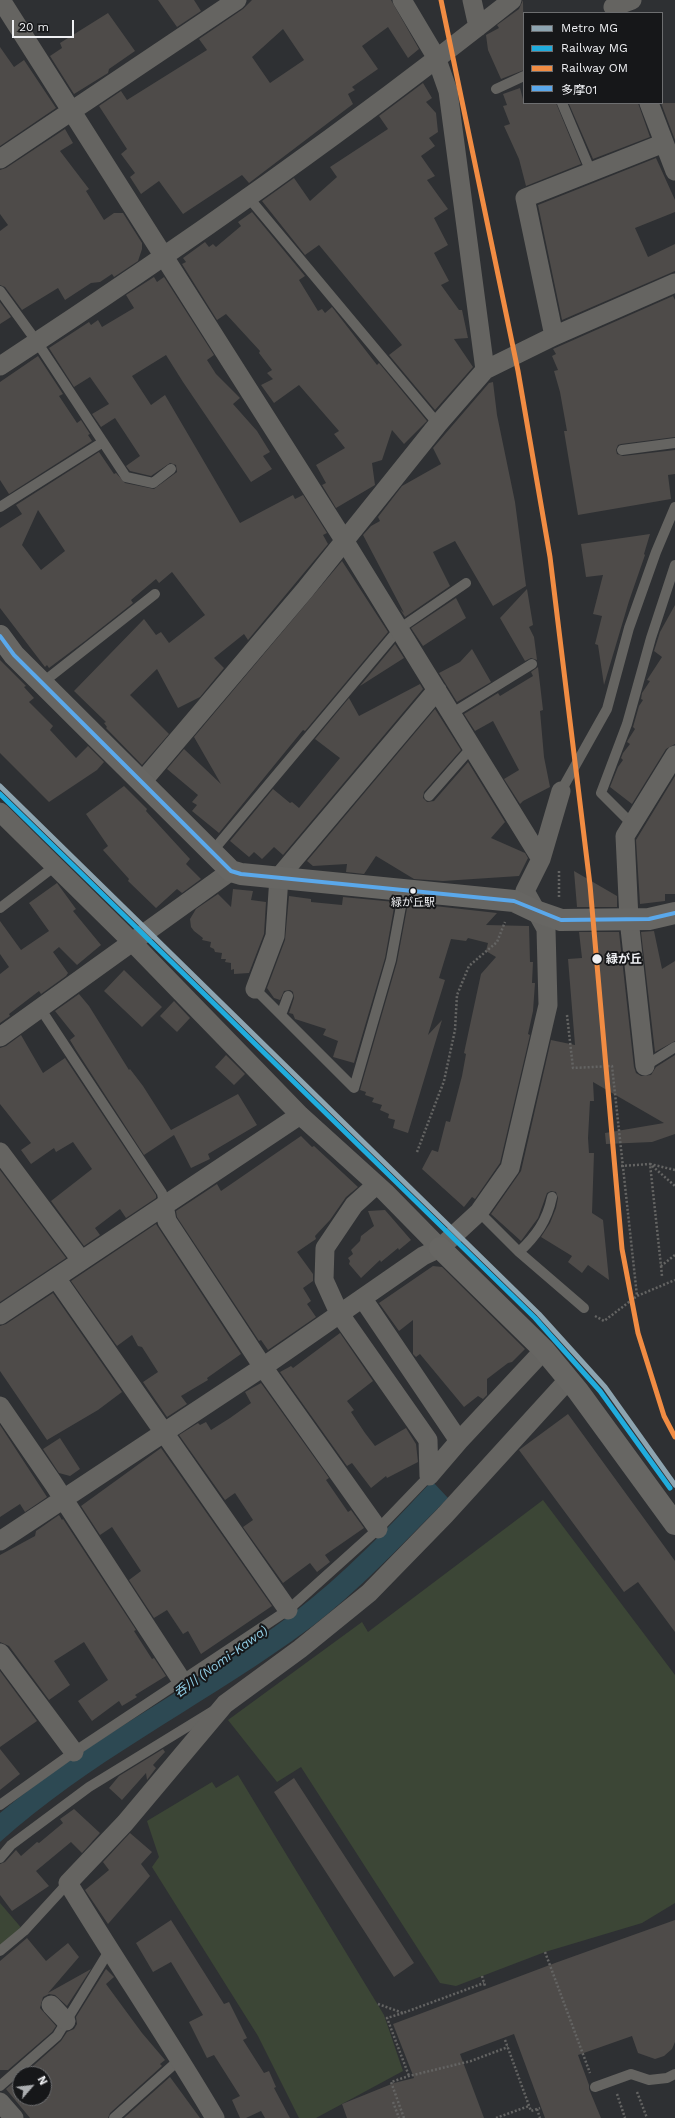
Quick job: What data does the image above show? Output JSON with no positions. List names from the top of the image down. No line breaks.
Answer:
{"water":["呑川 (Nomi-Kawa)"],"places":["緑が丘駅","緑が丘"],"lines":["rail line OM","transit line 多摩01","metro line MG","rail line MG"],"legend":["Metro MG","Railway MG","Railway OM","多摩01"],"scale_bar":"20 m","north":"top right"}
